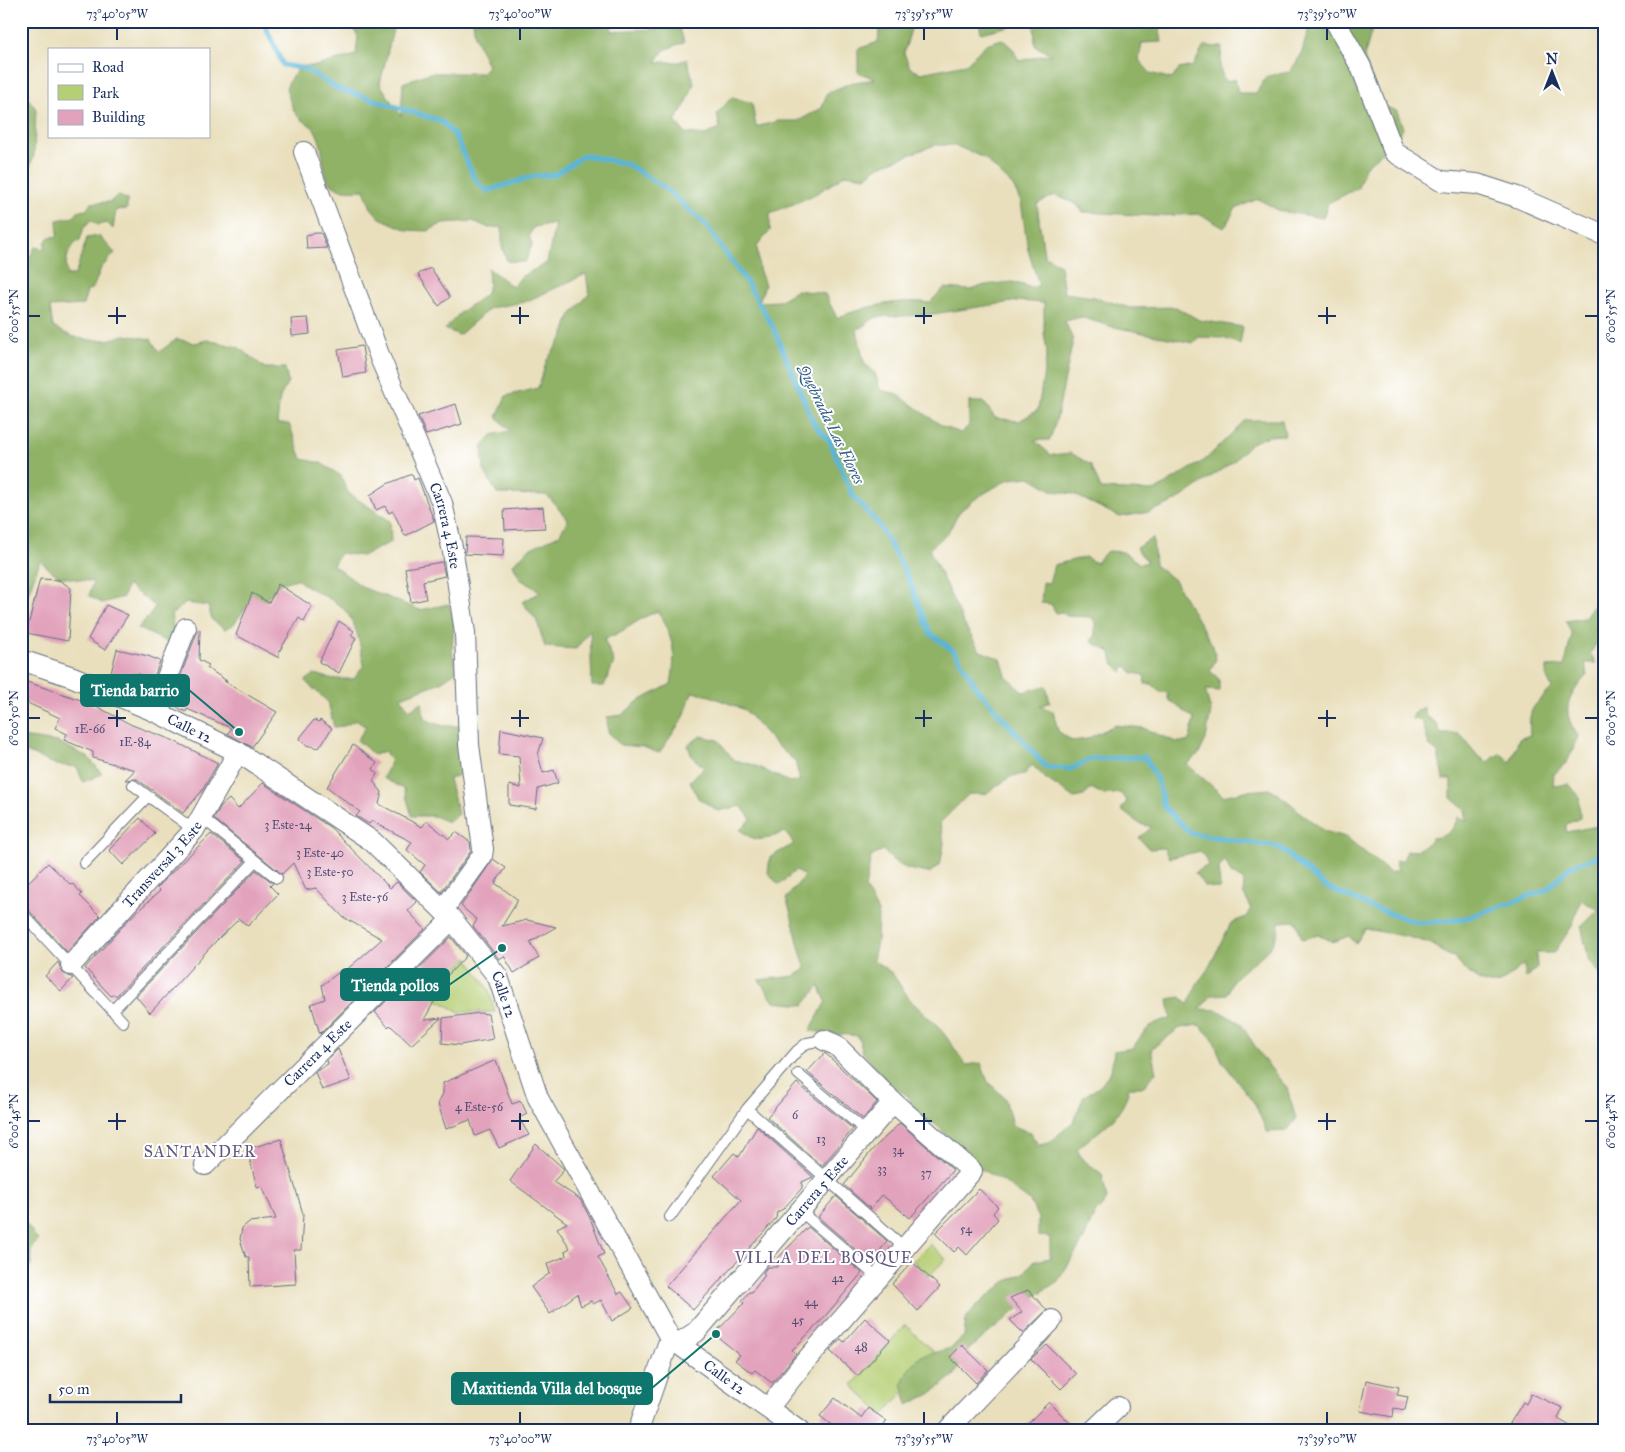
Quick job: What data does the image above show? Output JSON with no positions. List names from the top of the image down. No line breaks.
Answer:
{"streets":{"street":["Carrera 4 Este","Calle 12","Transversal 3 Este","Carrera 5 Este"]},"crossings":[["Carrera 4 Este","Calle 12"],["Calle 12","Transversal 3 Este"],["Calle 12","Carrera 5 Este"]],"districts":["SANTANDER","VILLA DEL BOSQUE"],"water":["Quebrada Las Flores"],"places":["Tienda barrio","Tienda pollos","Maxitienda Villa del bosque"],"house_numbers":["1E-66","1E-84","3 Este-24","3 Este-40","3 Este-50","3 Este-56","4 Este-56","6","13","34","33","37","54","42","44","45","48"],"legend":["Road","Park","Building"],"scale_bar":"50 m","north":"top","coordinates":["73°40'05\"W","73°40'00\"W","73°39'55\"W","73°39'50\"W","6°00'55\"N","6°00'50\"N","6°00'45\"N"]}
